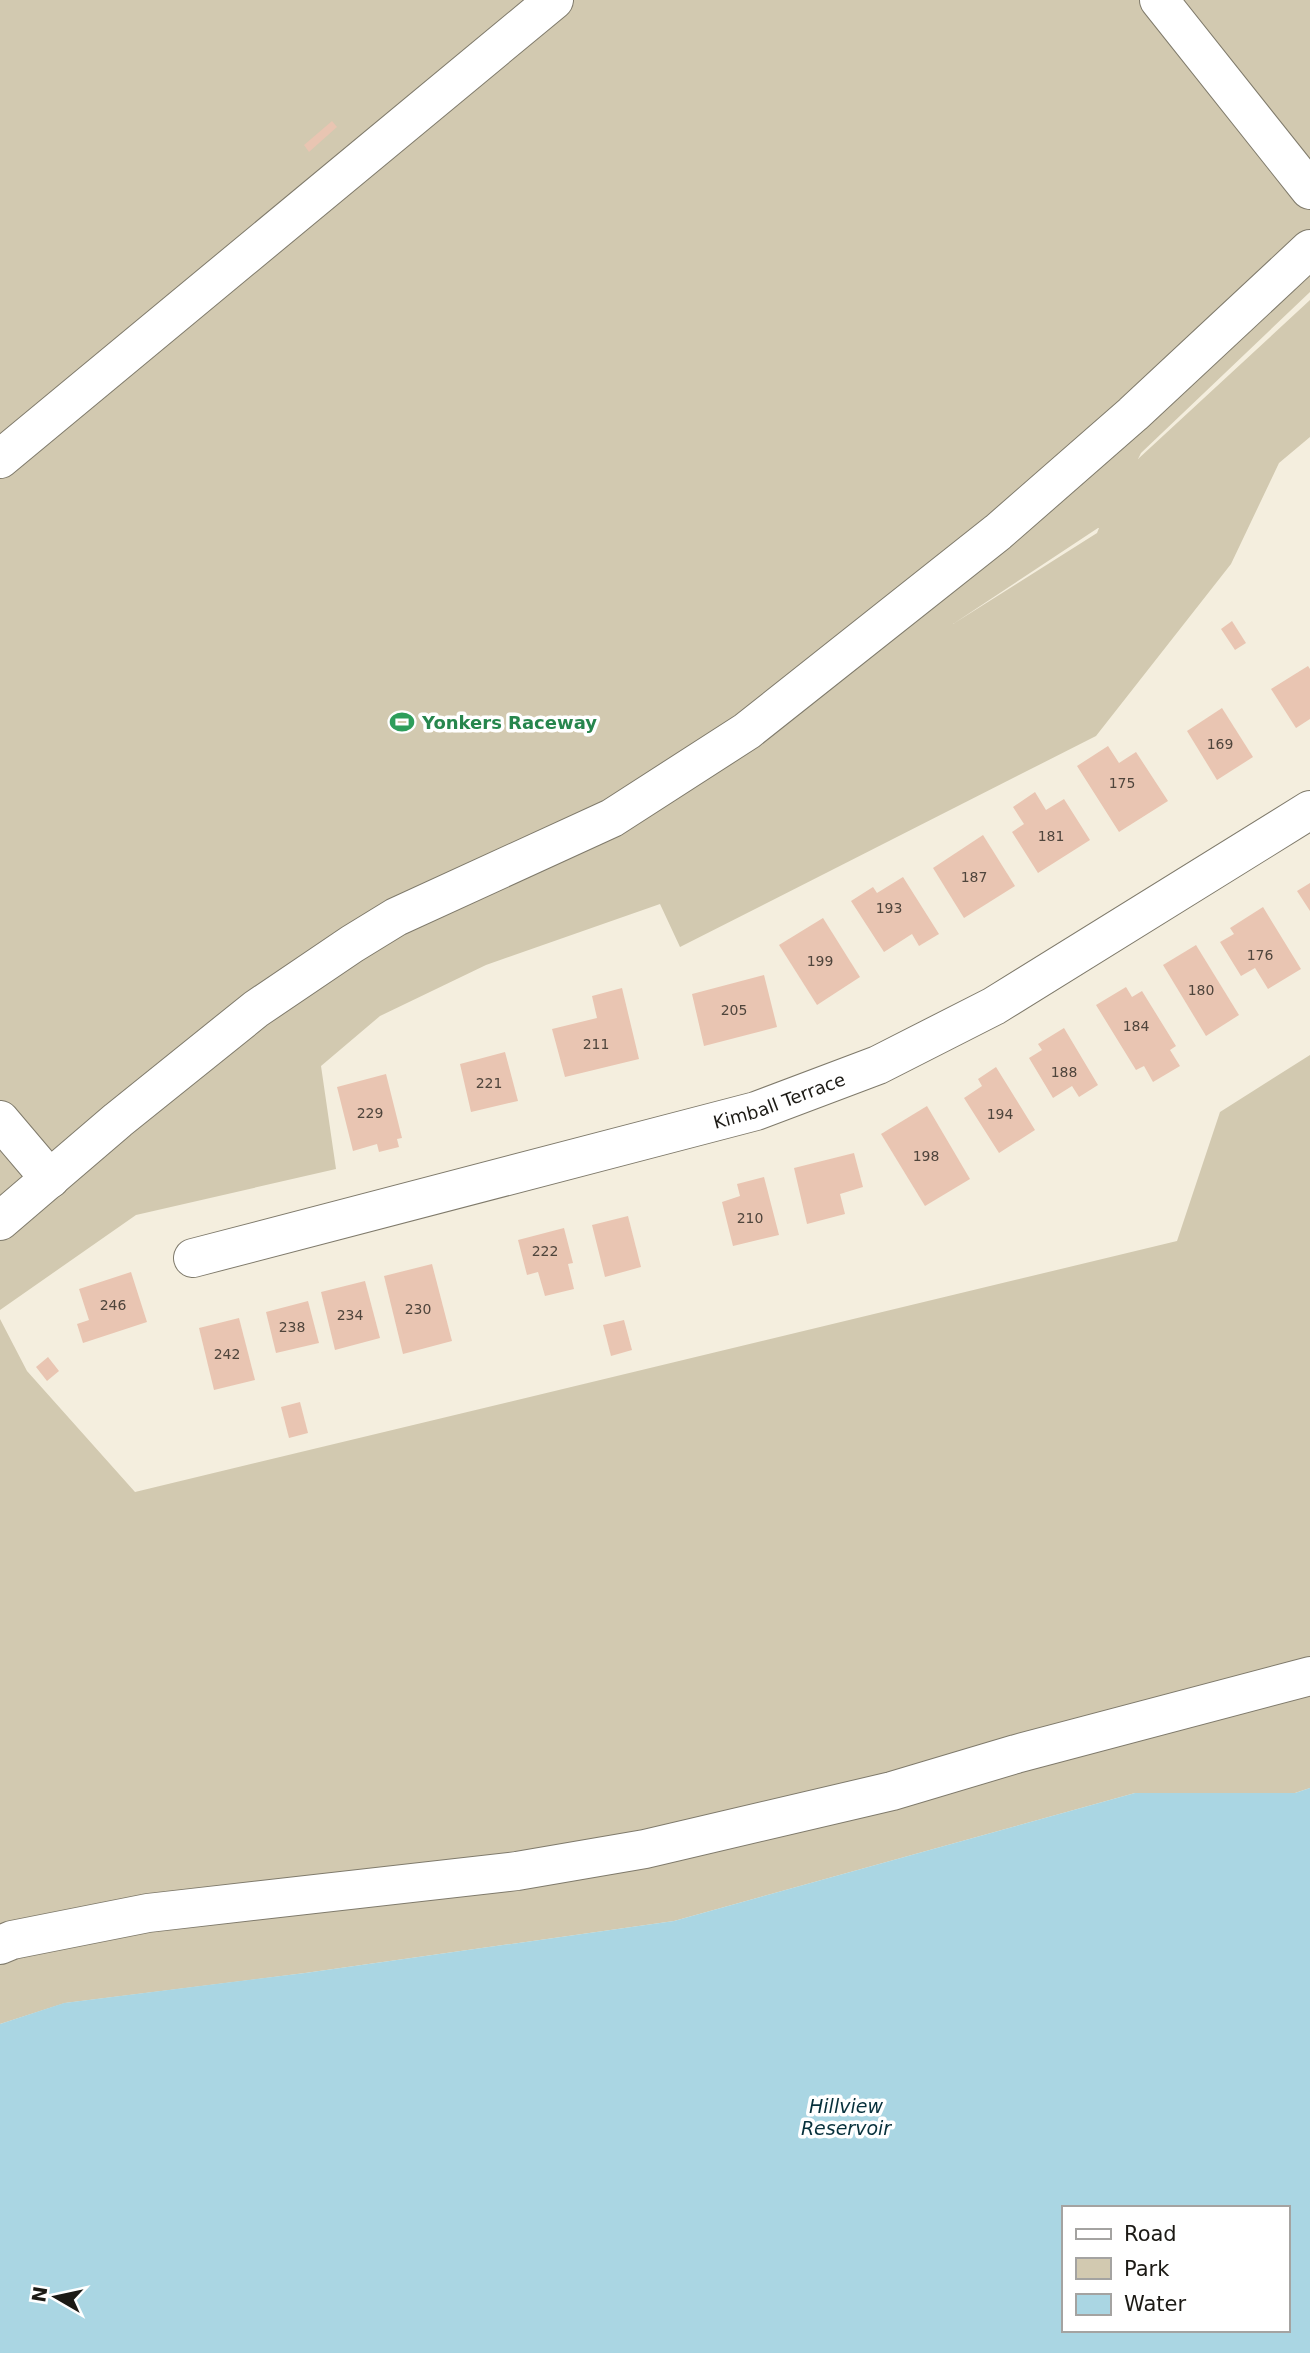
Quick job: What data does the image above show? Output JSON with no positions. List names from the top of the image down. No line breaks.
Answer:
{"streets":{"street":["Kimball Terrace"]},"water":["Hillview Reservoir"],"places":{"sports":["Yonkers Raceway"]},"house_numbers":["169","175","181","187","193","176","199","180","205","184","211","188","221","229","194","198","210","222","246","230","234","238","242"],"legend":["Road","Park","Water"],"north":"left"}
